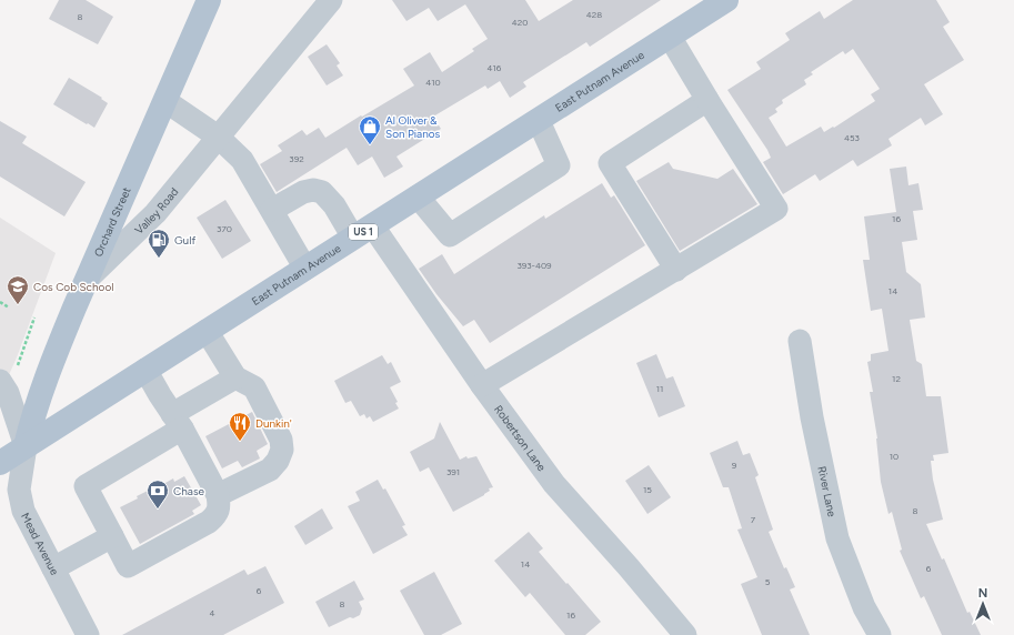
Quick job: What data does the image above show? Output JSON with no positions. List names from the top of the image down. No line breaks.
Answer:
{"streets":{"main road":["East Putnam Avenue","Orchard Street","US 1"],"street":["Valley Road","Robertson Lane","River Lane","Mead Avenue"]},"crossings":[["East Putnam Avenue","Orchard Street"],["East Putnam Avenue","Robertson Lane"],["East Putnam Avenue","Mead Avenue"],["Valley Road","Orchard Street"],["Orchard Street","Mead Avenue"]],"places":{"shop":["Al Oliver & Son Pianos"],"fuel station":["Gulf"],"school or university":["Cos Cob School"],"restaurant":["Dunkin'"],"bank":["Chase"]},"house_numbers":["428","8","420","416","410","453","392","16","370","393-409","14","12","11","10","9","391","15","8","7","14","6","5","6","8","4","16"],"north":"top"}
